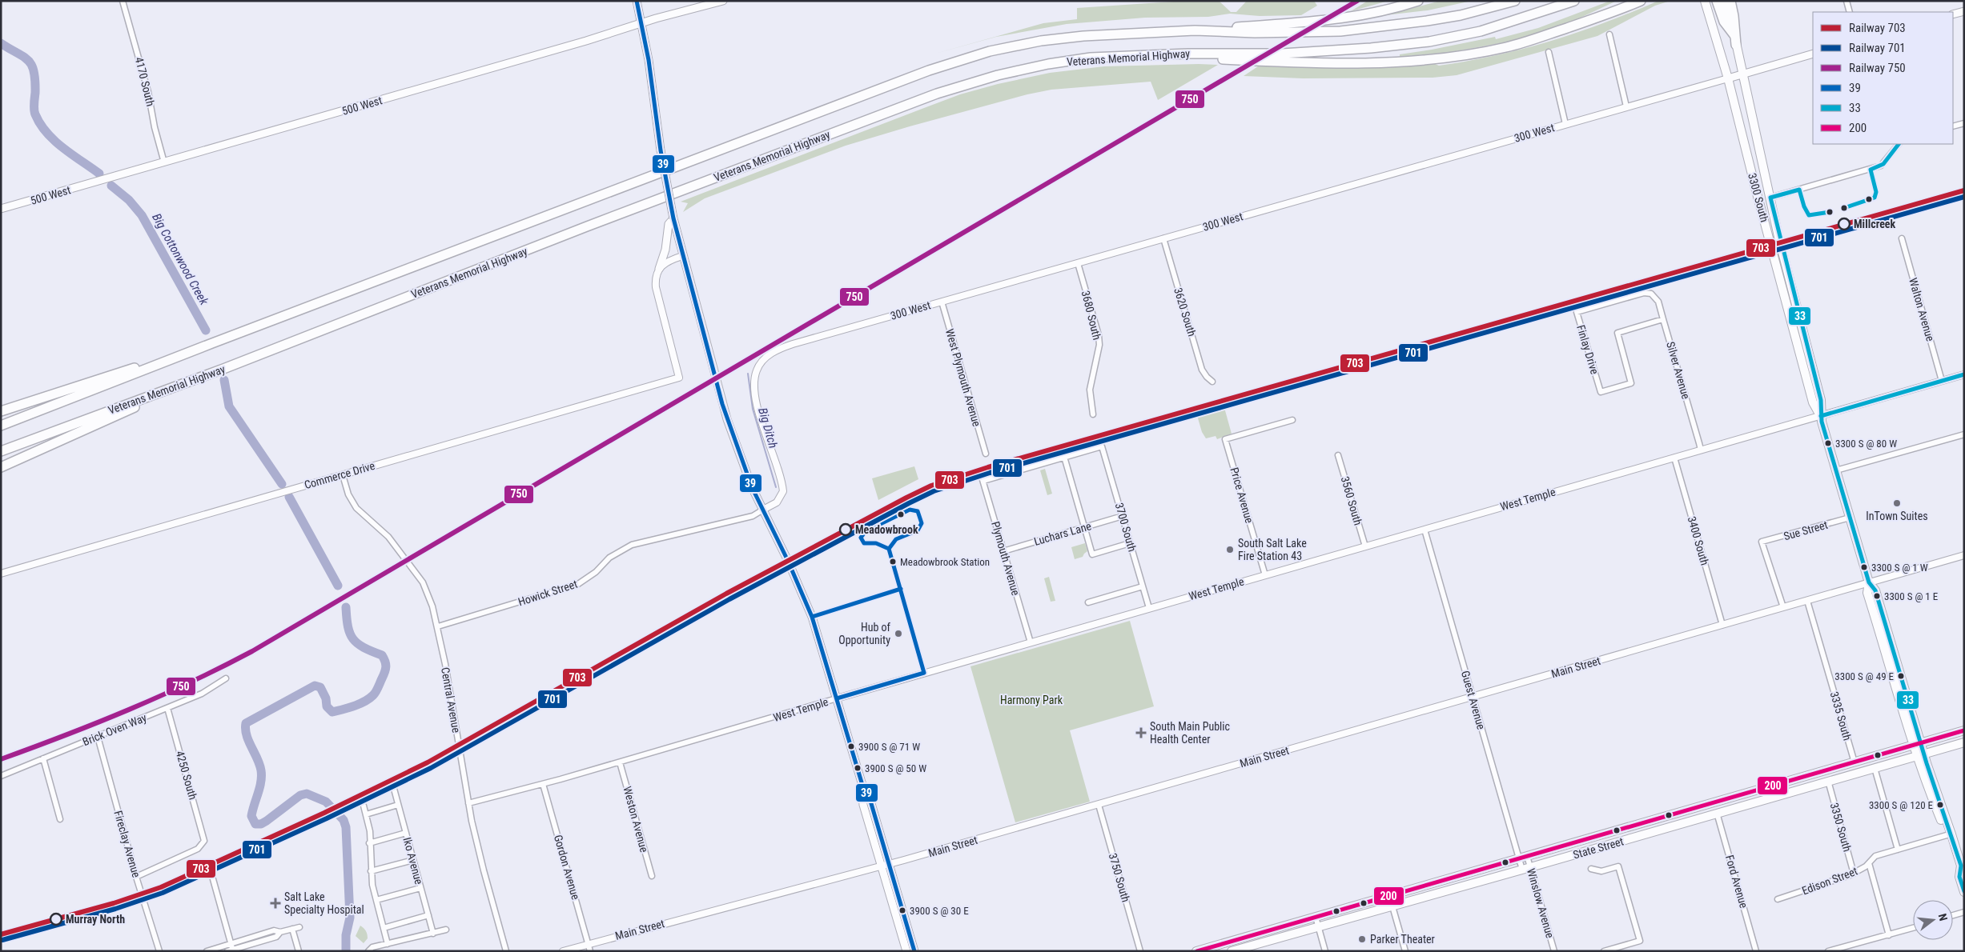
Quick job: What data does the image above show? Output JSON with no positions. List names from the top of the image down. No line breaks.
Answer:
{"streets":{"highway":["Veterans Memorial Highway"],"main road":["500 West","300 West","3300 South","State Street"],"street":["4170 South","Walton Avenue","3620 South","3680 South","Finlay Drive","Silver Avenue","West Plymouth Avenue","Commerce Drive","Price Avenue","West Temple","3560 South","3700 South","Sue Street","Luchars Lane","3400 South","Plymouth Avenue","Howick Street","Main Street","Central Avenue","Guest Avenue","3335 South","Brick Oven Way","4250 South","Weston Avenue","3350 South","Fireclay Avenue","Iko Avenue","Gordon Avenue","3750 South","Edison Street","Ford Avenue","Winslow Avenue"]},"crossings":[["4170 South","500 West"],["300 West","3300 South"],["300 West","3620 South"],["300 West","3680 South"],["300 West","West Plymouth Avenue"],["300 West","Howick Street"],["3300 South","West Temple"],["3300 South","Sue Street"],["3300 South","Main Street"],["3300 South","State Street"],["3300 South","Edison Street"],["Walton Avenue","West Temple"],["Finlay Drive","Silver Avenue"],["Silver Avenue","West Temple"],["Commerce Drive","Central Avenue"],["Price Avenue","West Temple"],["West Temple","3560 South"],["West Temple","3700 South"],["West Temple","3400 South"],["West Temple","Plymouth Avenue"],["West Temple","Central Avenue"],["West Temple","Guest Avenue"],["West Temple","Weston Avenue"],["West Temple","Gordon Avenue"],["3700 South","Luchars Lane"],["Sue Street","Main Street"],["Luchars Lane","Plymouth Avenue"],["3400 South","Main Street"],["Howick Street","Central Avenue"],["Main Street","Guest Avenue"],["Main Street","3335 South"],["Main Street","Gordon Avenue"],["Main Street","3750 South"],["Guest Avenue","State Street"],["Guest Avenue","Winslow Avenue"],["3335 South","State Street"],["Brick Oven Way","4250 South"],["Brick Oven Way","Fireclay Avenue"],["3350 South","State Street"],["3350 South","Edison Street"],["State Street","Ford Avenue"],["State Street","Winslow Avenue"]],"water":["Big Cottonwood Creek","Big Ditch"],"parks":["Harmony Park"],"places":{"other":["Millcreek","3300 S @ 80 W","InTown Suites","Meadowbrook","South Salt Lake Fire Station 43","Meadowbrook Station","3300 S @ 1 W","3300 S @ 1 E","Hub of Opportunity","3300 S @ 49 E","3900 S @ 71 W","3900 S @ 50 W","3300 S @ 120 E","3900 S @ 30 E","Murray North","Parker Theater"],"health":["South Main Public Health Center","Salt Lake Specialty Hospital"]},"lines":["rail line 750","transit line 39","transit line 33","rail line 703","rail line 701","transit line 200"],"legend":["Railway 703","Railway 701","Railway 750","39","33","200"],"north":"right"}
